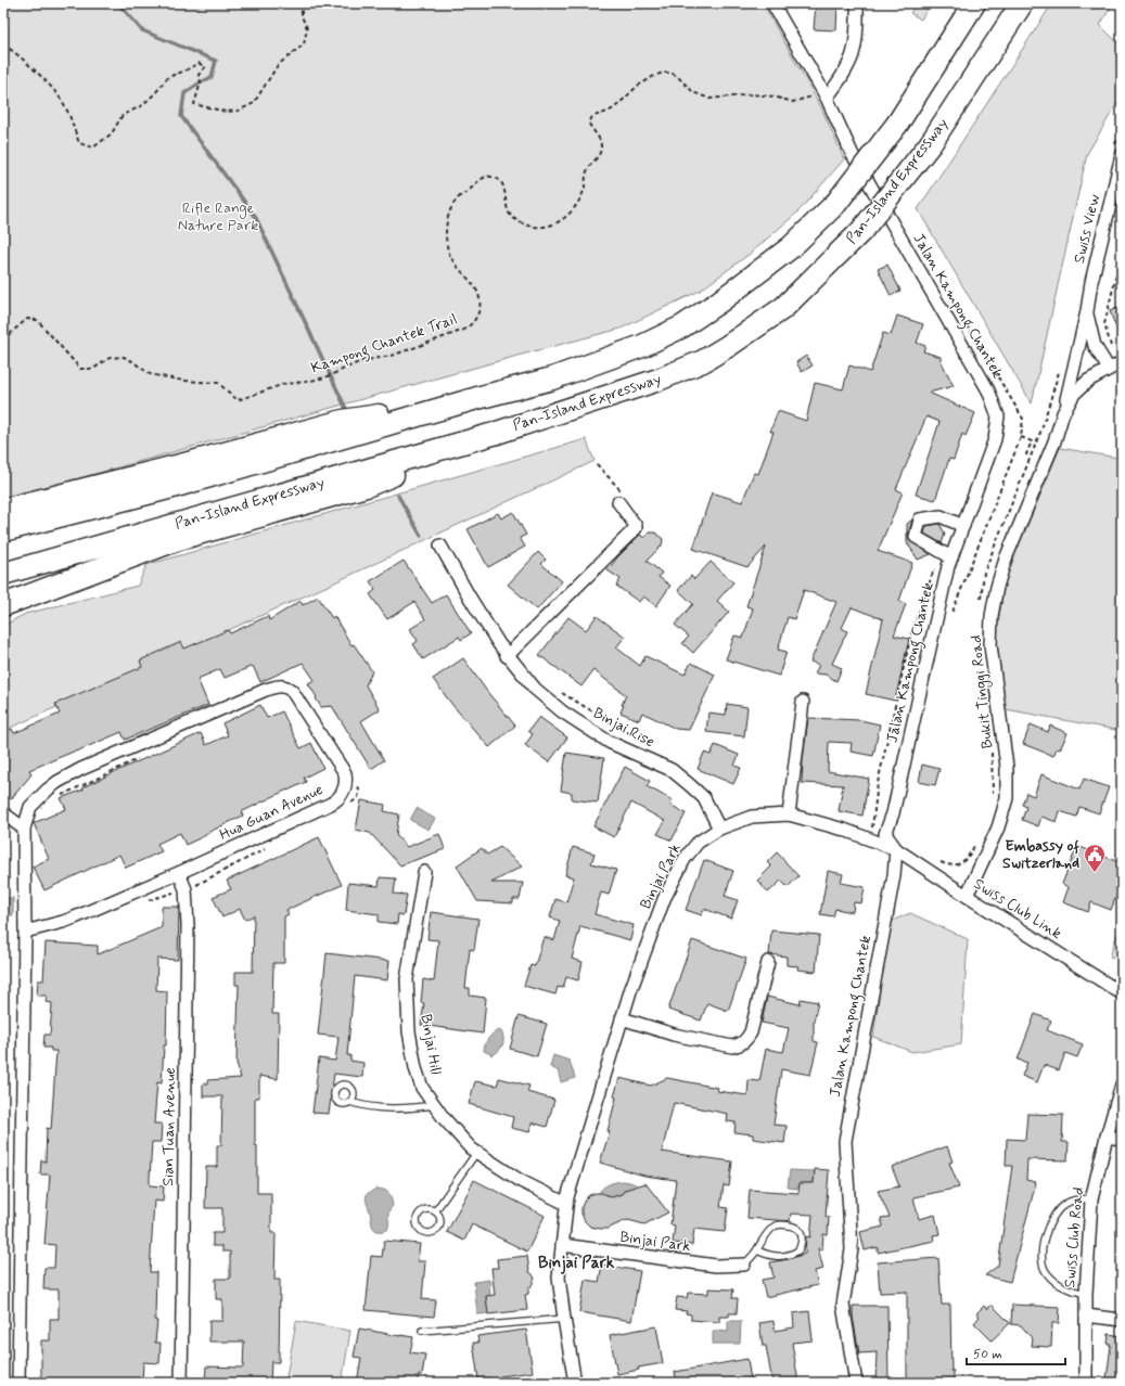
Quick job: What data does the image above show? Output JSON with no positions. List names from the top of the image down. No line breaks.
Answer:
{"streets":{"highway":["Pan-Island Expressway"],"street":["Swiss View","Jalan Kampong Chantek","Bukit Tinggi Road","Binjai Rise","Hua Guan Avenue","Binjai Park","Swiss Club Link","Binjai Hill","Sian Tuan Avenue","Swiss Club Road"],"path":["Kampong Chantek Trail"]},"crossings":[["Swiss View","Bukit Tinggi Road"],["Jalan Kampong Chantek","Kampong Chantek Trail"],["Jalan Kampong Chantek","Binjai Park"],["Jalan Kampong Chantek","Swiss Club Link"],["Bukit Tinggi Road","Swiss Club Link"],["Binjai Rise","Binjai Park"],["Hua Guan Avenue","Sian Tuan Avenue"],["Binjai Park","Swiss Club Link"],["Binjai Park","Binjai Hill"]],"districts":["Binjai Park"],"parks":["Rifle Range Nature Park"],"places":{"public building":["Embassy of Switzerland"]},"scale_bar":"50 m"}
